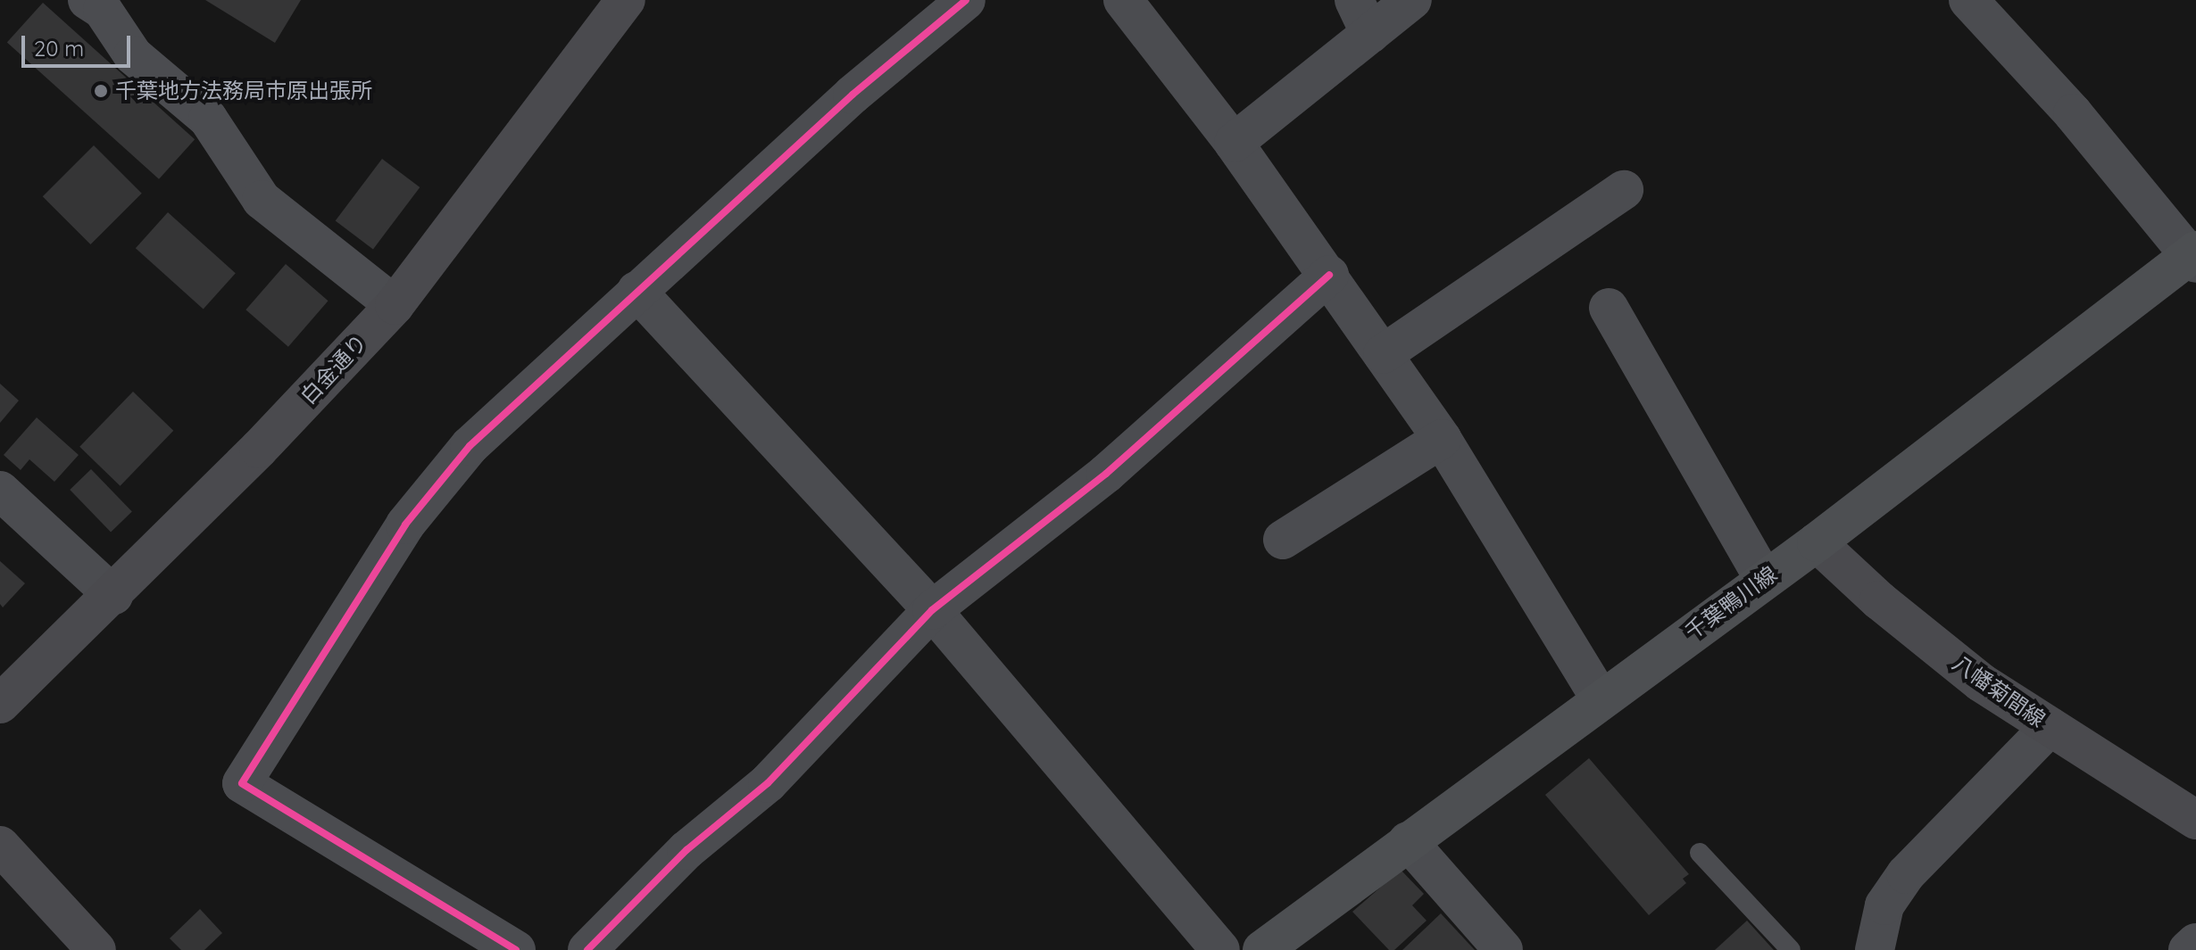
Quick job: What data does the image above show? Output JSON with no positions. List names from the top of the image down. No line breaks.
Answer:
{"streets":{"main road":["千葉鴨川線"],"street":["白金通り","八幡菊間線"]},"crossings":[["千葉鴨川線","八幡菊間線"]],"places":["千葉地方法務局市原出張所"],"scale_bar":"20 m"}
